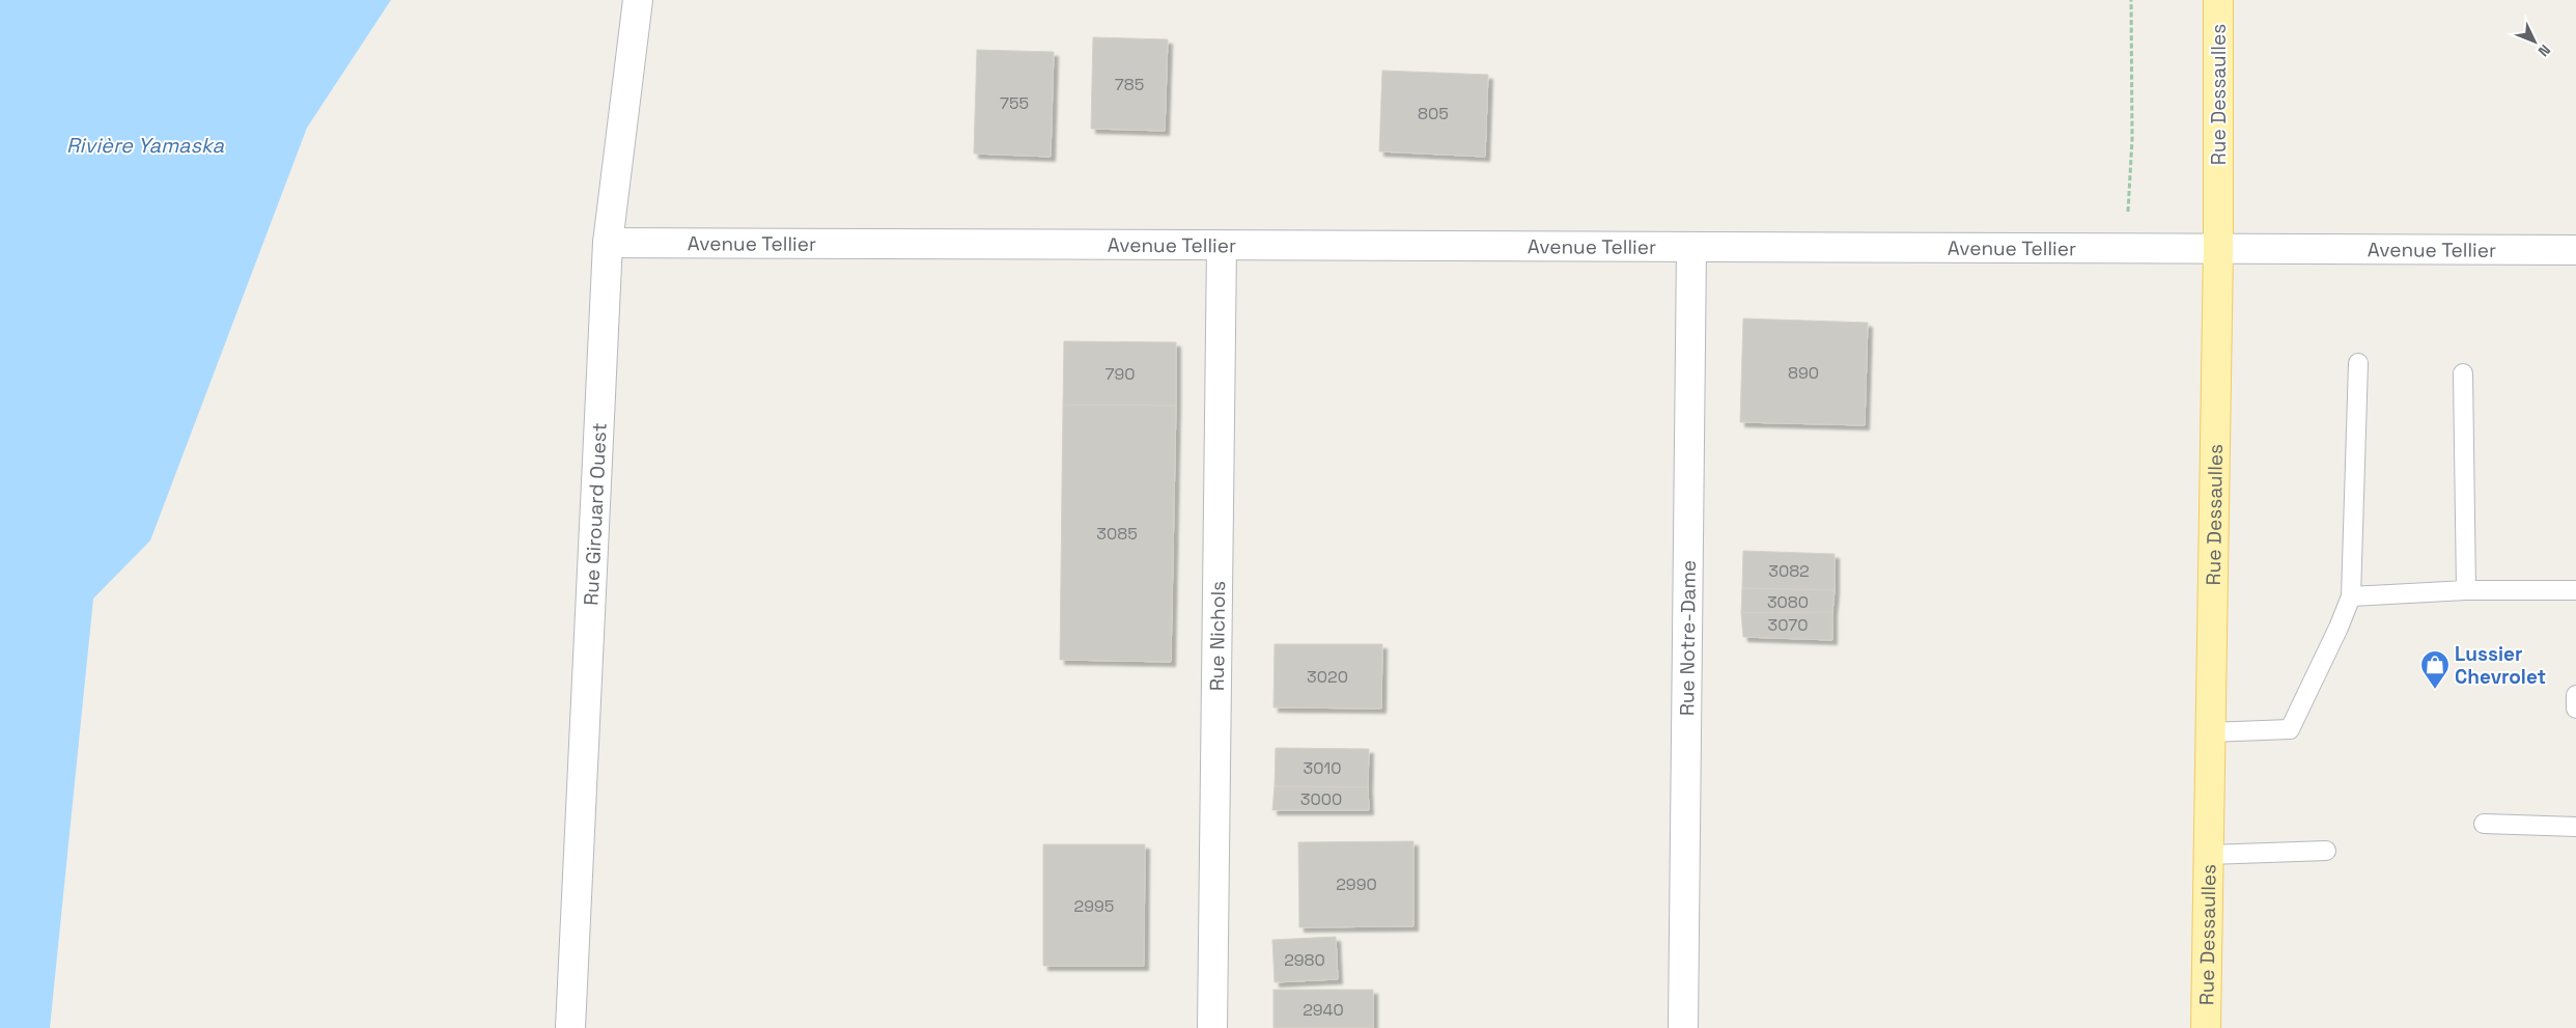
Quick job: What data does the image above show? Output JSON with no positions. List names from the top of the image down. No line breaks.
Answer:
{"streets":{"main road":["Rue Dessaulles"],"street":["Avenue Tellier","Rue Girouard Ouest","Rue Nichols","Rue Notre-Dame"]},"crossings":[["Rue Dessaulles","Avenue Tellier"],["Avenue Tellier","Rue Girouard Ouest"],["Avenue Tellier","Rue Nichols"],["Avenue Tellier","Rue Notre-Dame"]],"water":["Rivière Yamaska"],"places":{"shop":["Lussier Chevrolet"]},"house_numbers":["785","755","805","890","790","3085","3082","3080","3070","3020","3010","3000","2990","2995","2980","2940"],"north":"bottom right"}
